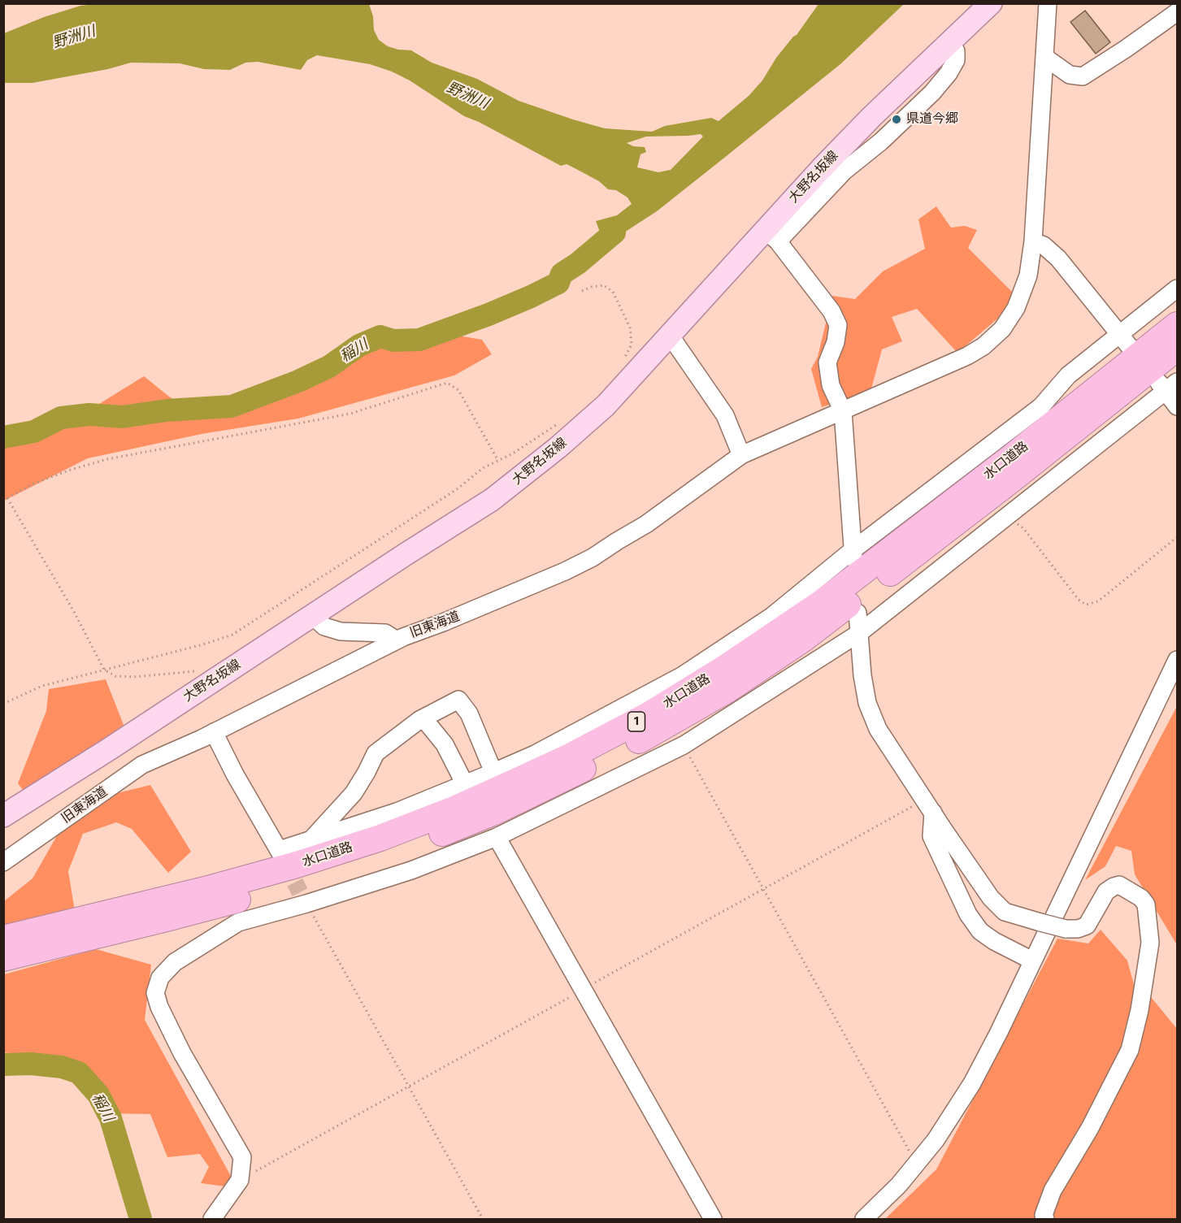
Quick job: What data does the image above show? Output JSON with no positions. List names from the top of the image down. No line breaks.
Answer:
{"streets":{"highway":["水口道路","1"],"main road":["大野名坂線"],"street":["旧東海道"]},"water":["野洲川","稲川"],"places":["県道今郷"]}
